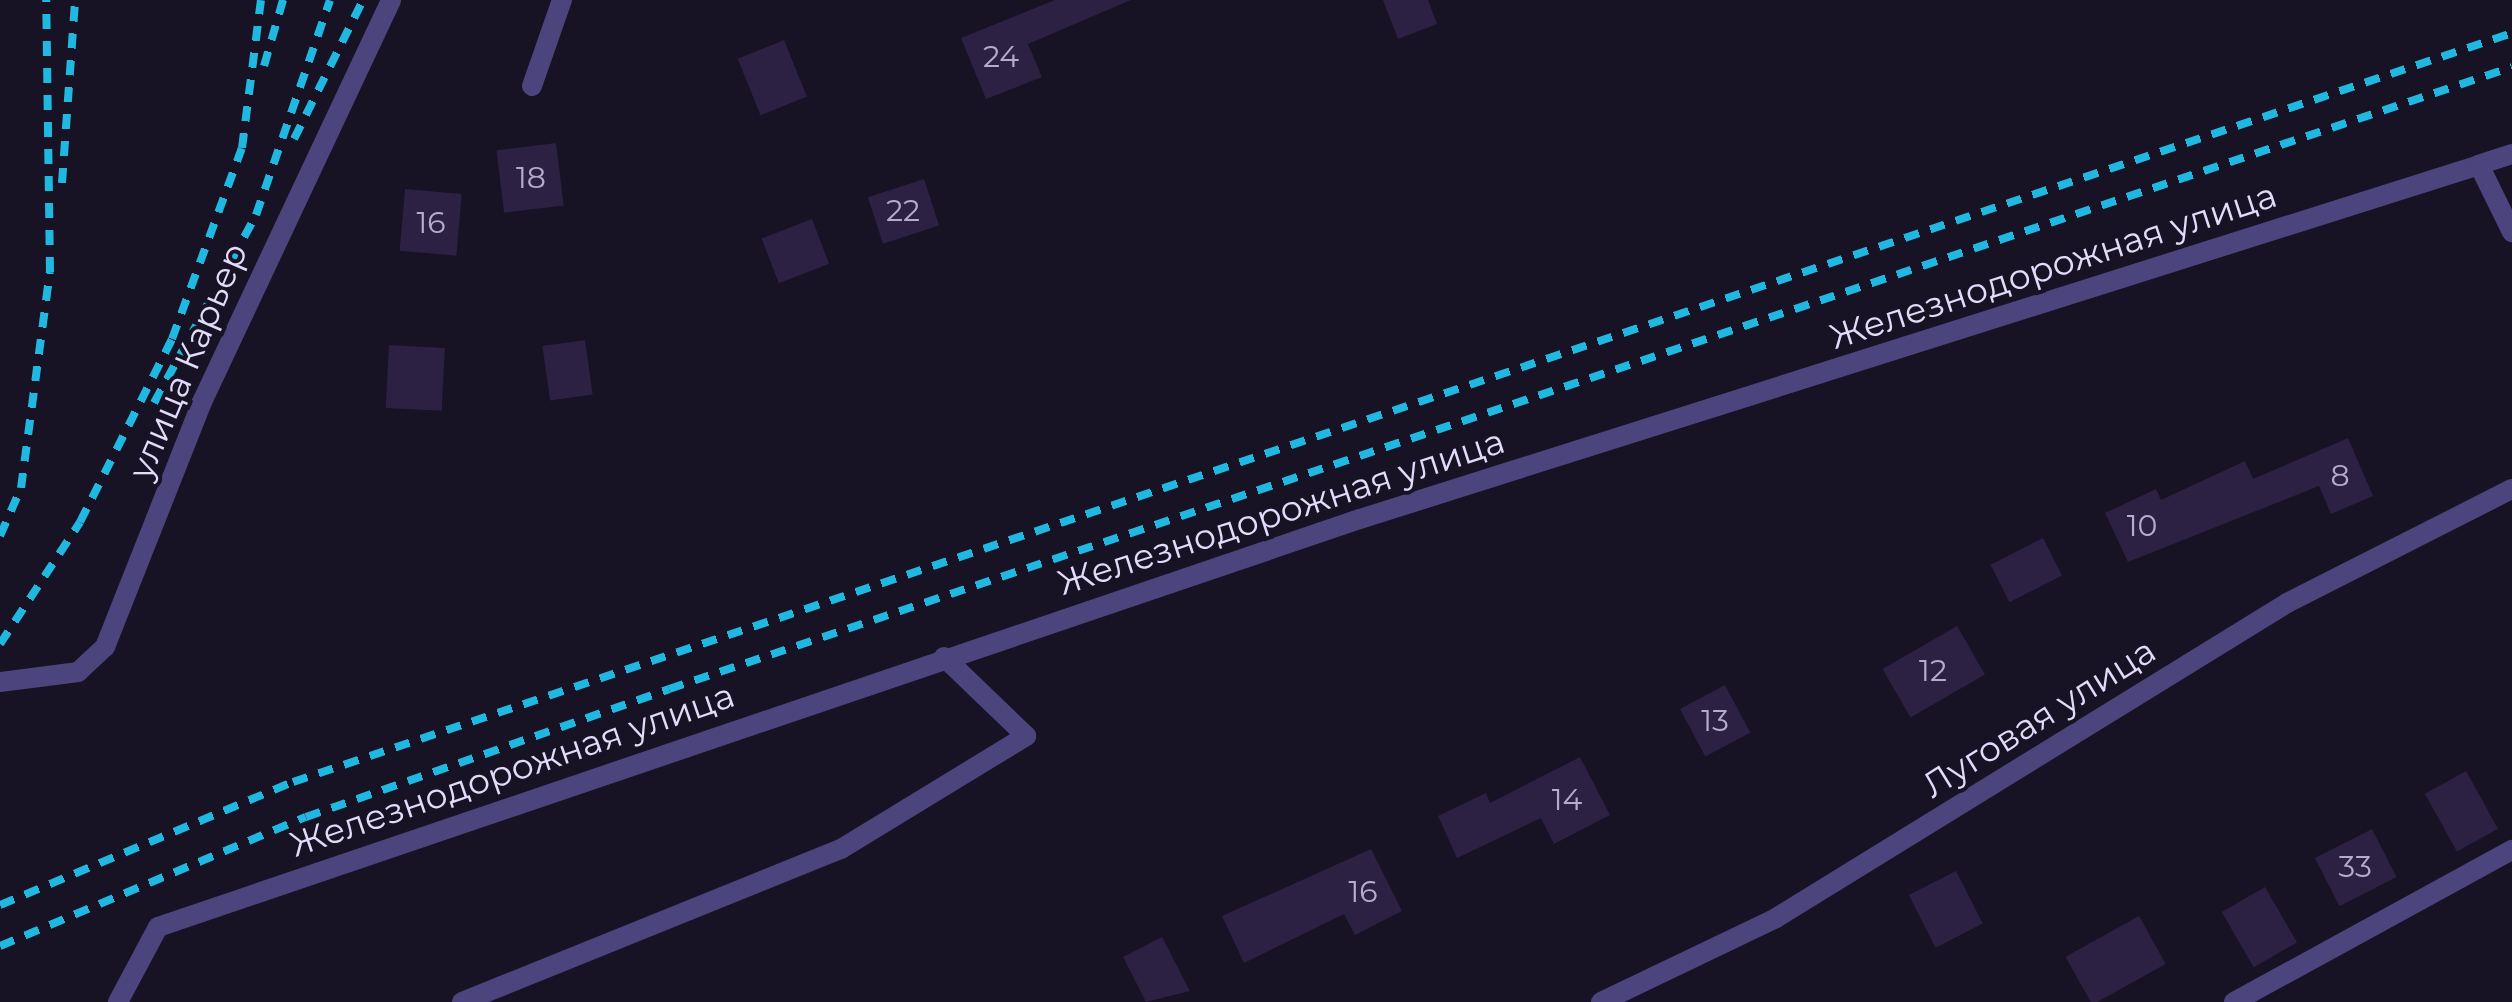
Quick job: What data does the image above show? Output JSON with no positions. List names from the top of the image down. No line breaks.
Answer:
{"streets":{"street":["Железнодорожная улица","улица Карьер","Луговая улица"]},"house_numbers":["24","18","22","16","8","10","12","13","14","33","16"]}
